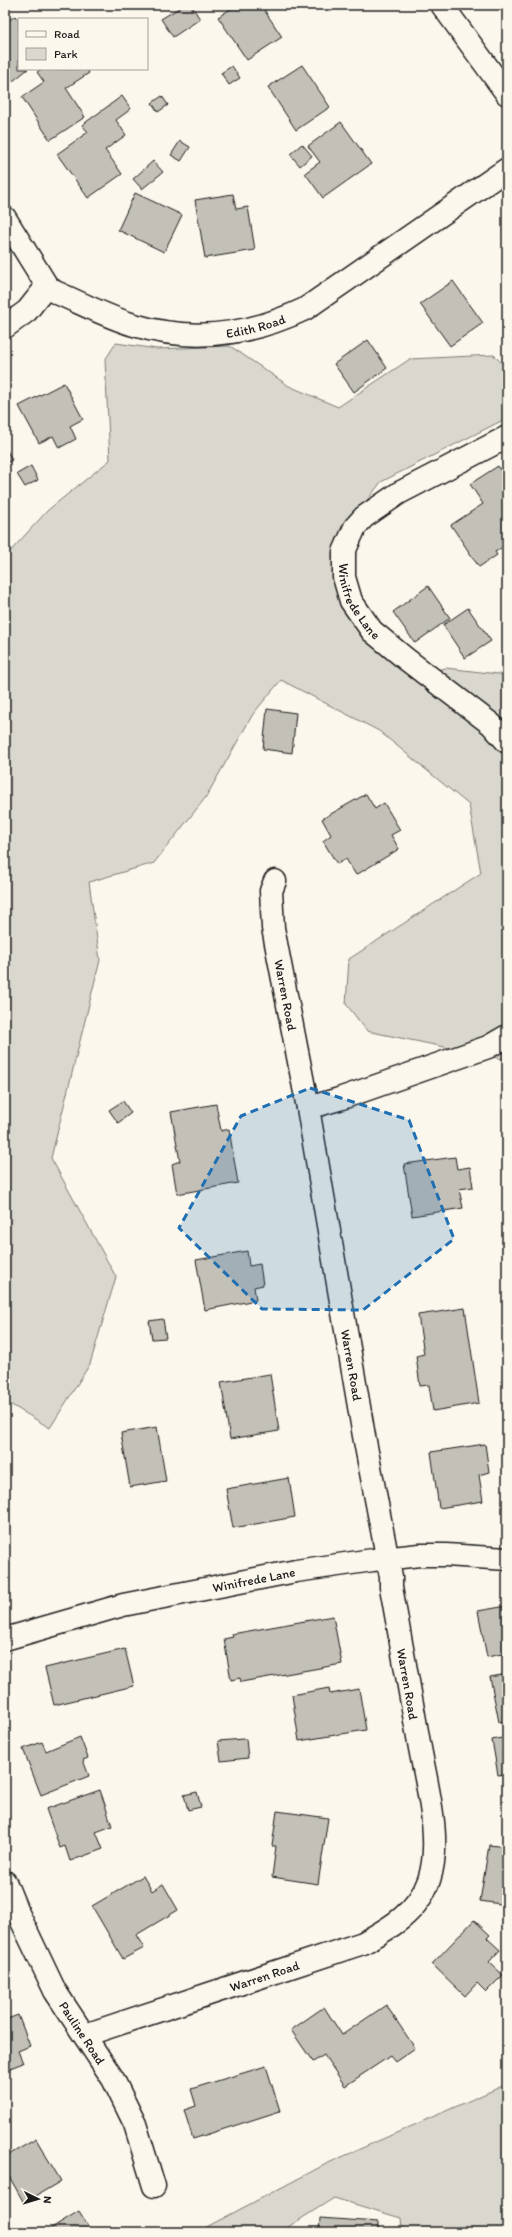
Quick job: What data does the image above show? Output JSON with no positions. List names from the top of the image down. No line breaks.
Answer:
{"streets":{"street":["Edith Road","Winifrede Lane","Warren Road","Pauline Road"]},"crossings":[["Winifrede Lane","Warren Road"],["Warren Road","Pauline Road"]],"legend":["Road","Park"],"north":"right"}
